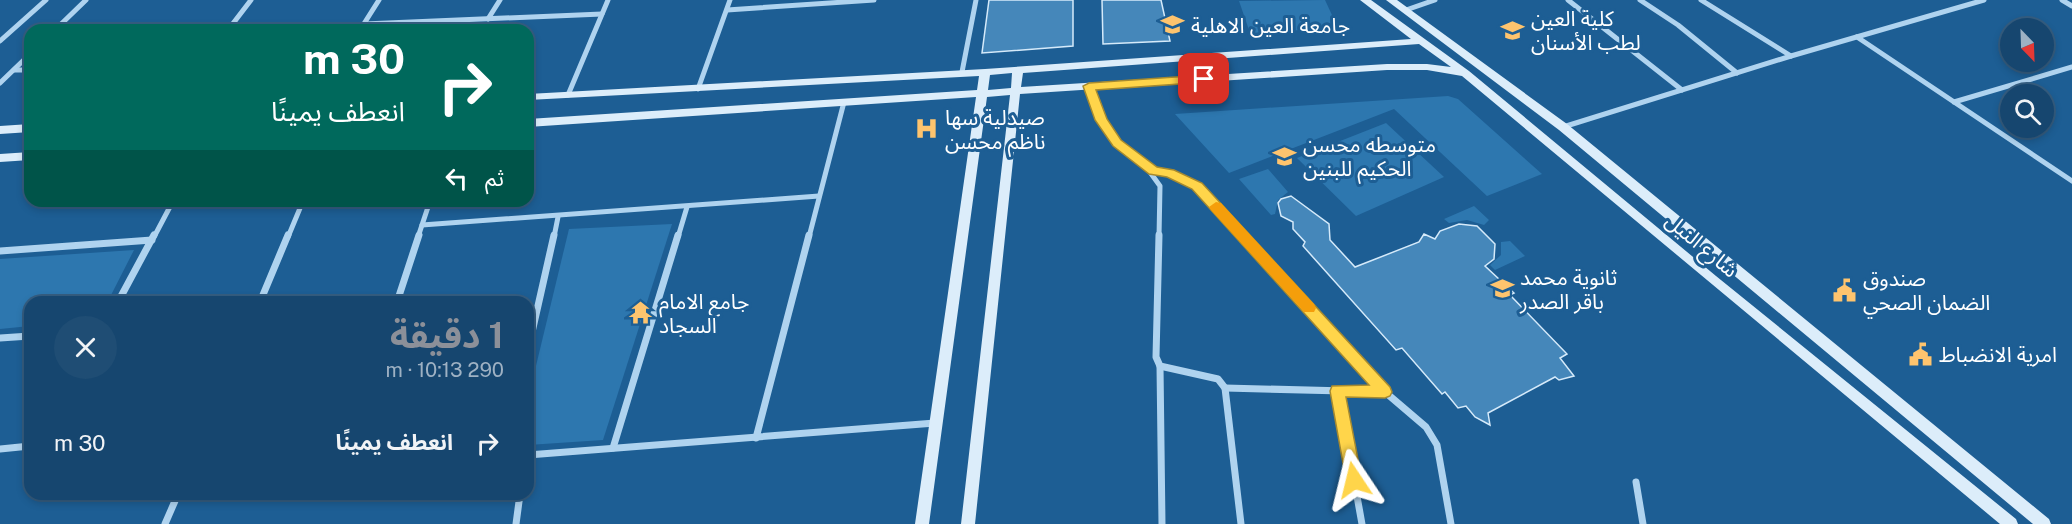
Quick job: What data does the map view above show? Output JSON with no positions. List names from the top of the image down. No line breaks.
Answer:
{"streets":{"main road":["شارع النيل"]},"places":{"school or university":["جامعة العين الاهلية","كلية العين لطب الأسنان","متوسطه محسن الحكيم للبنين","ثانوية محمد باقر الصدر"],"hospital":["صيدلية سها ناظم محسن"],"public building":["صندوق الضمان الصحي","امرية الانضباط"],"temple":["جامع الامام السجاد"]},"north":"bottom right","page":{"turn":["30 m","انعطف يمينًا"],"then":"ثم","heading":["1 دقيقة","290 m · 10:13"],"list":[{"name":"انعطف يمينًا","value":"30 m"}]}}
